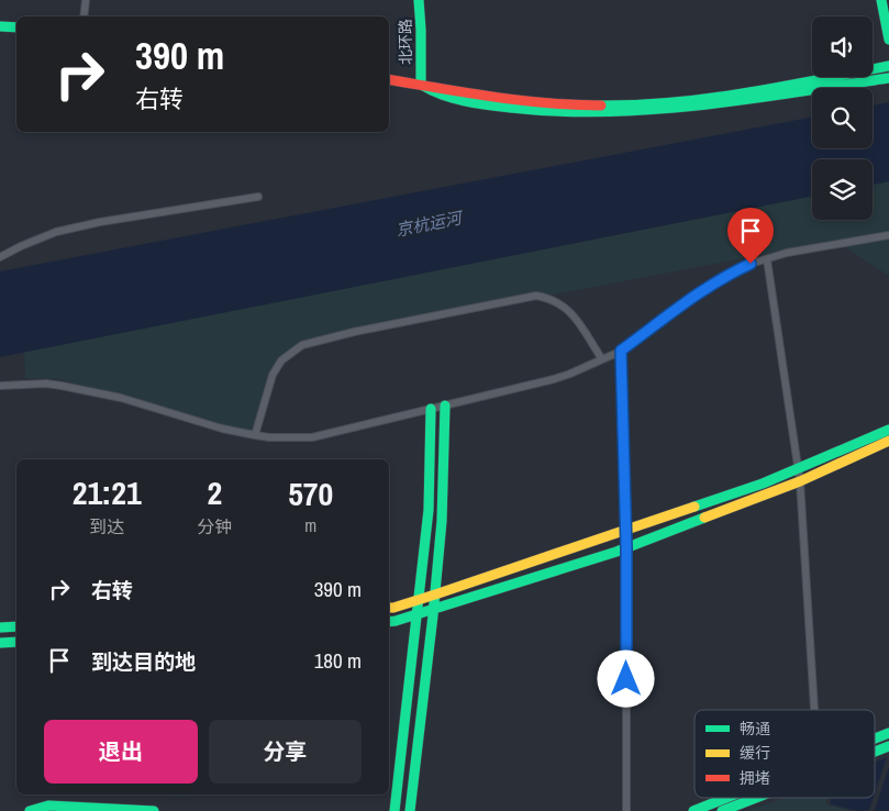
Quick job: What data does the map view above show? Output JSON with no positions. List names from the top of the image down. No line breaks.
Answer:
{"streets":{"street":["北环路"]},"water":["京杭运河"],"legend":["畅通","缓行","拥堵"],"page":{"turn":["390 m","右转"],"eta":["21:21","到达","2","分钟","570","m"],"list":[{"name":"右转","value":"390 m"},{"name":"到达目的地","value":"180 m"}],"buttons":["退出","分享"]}}
